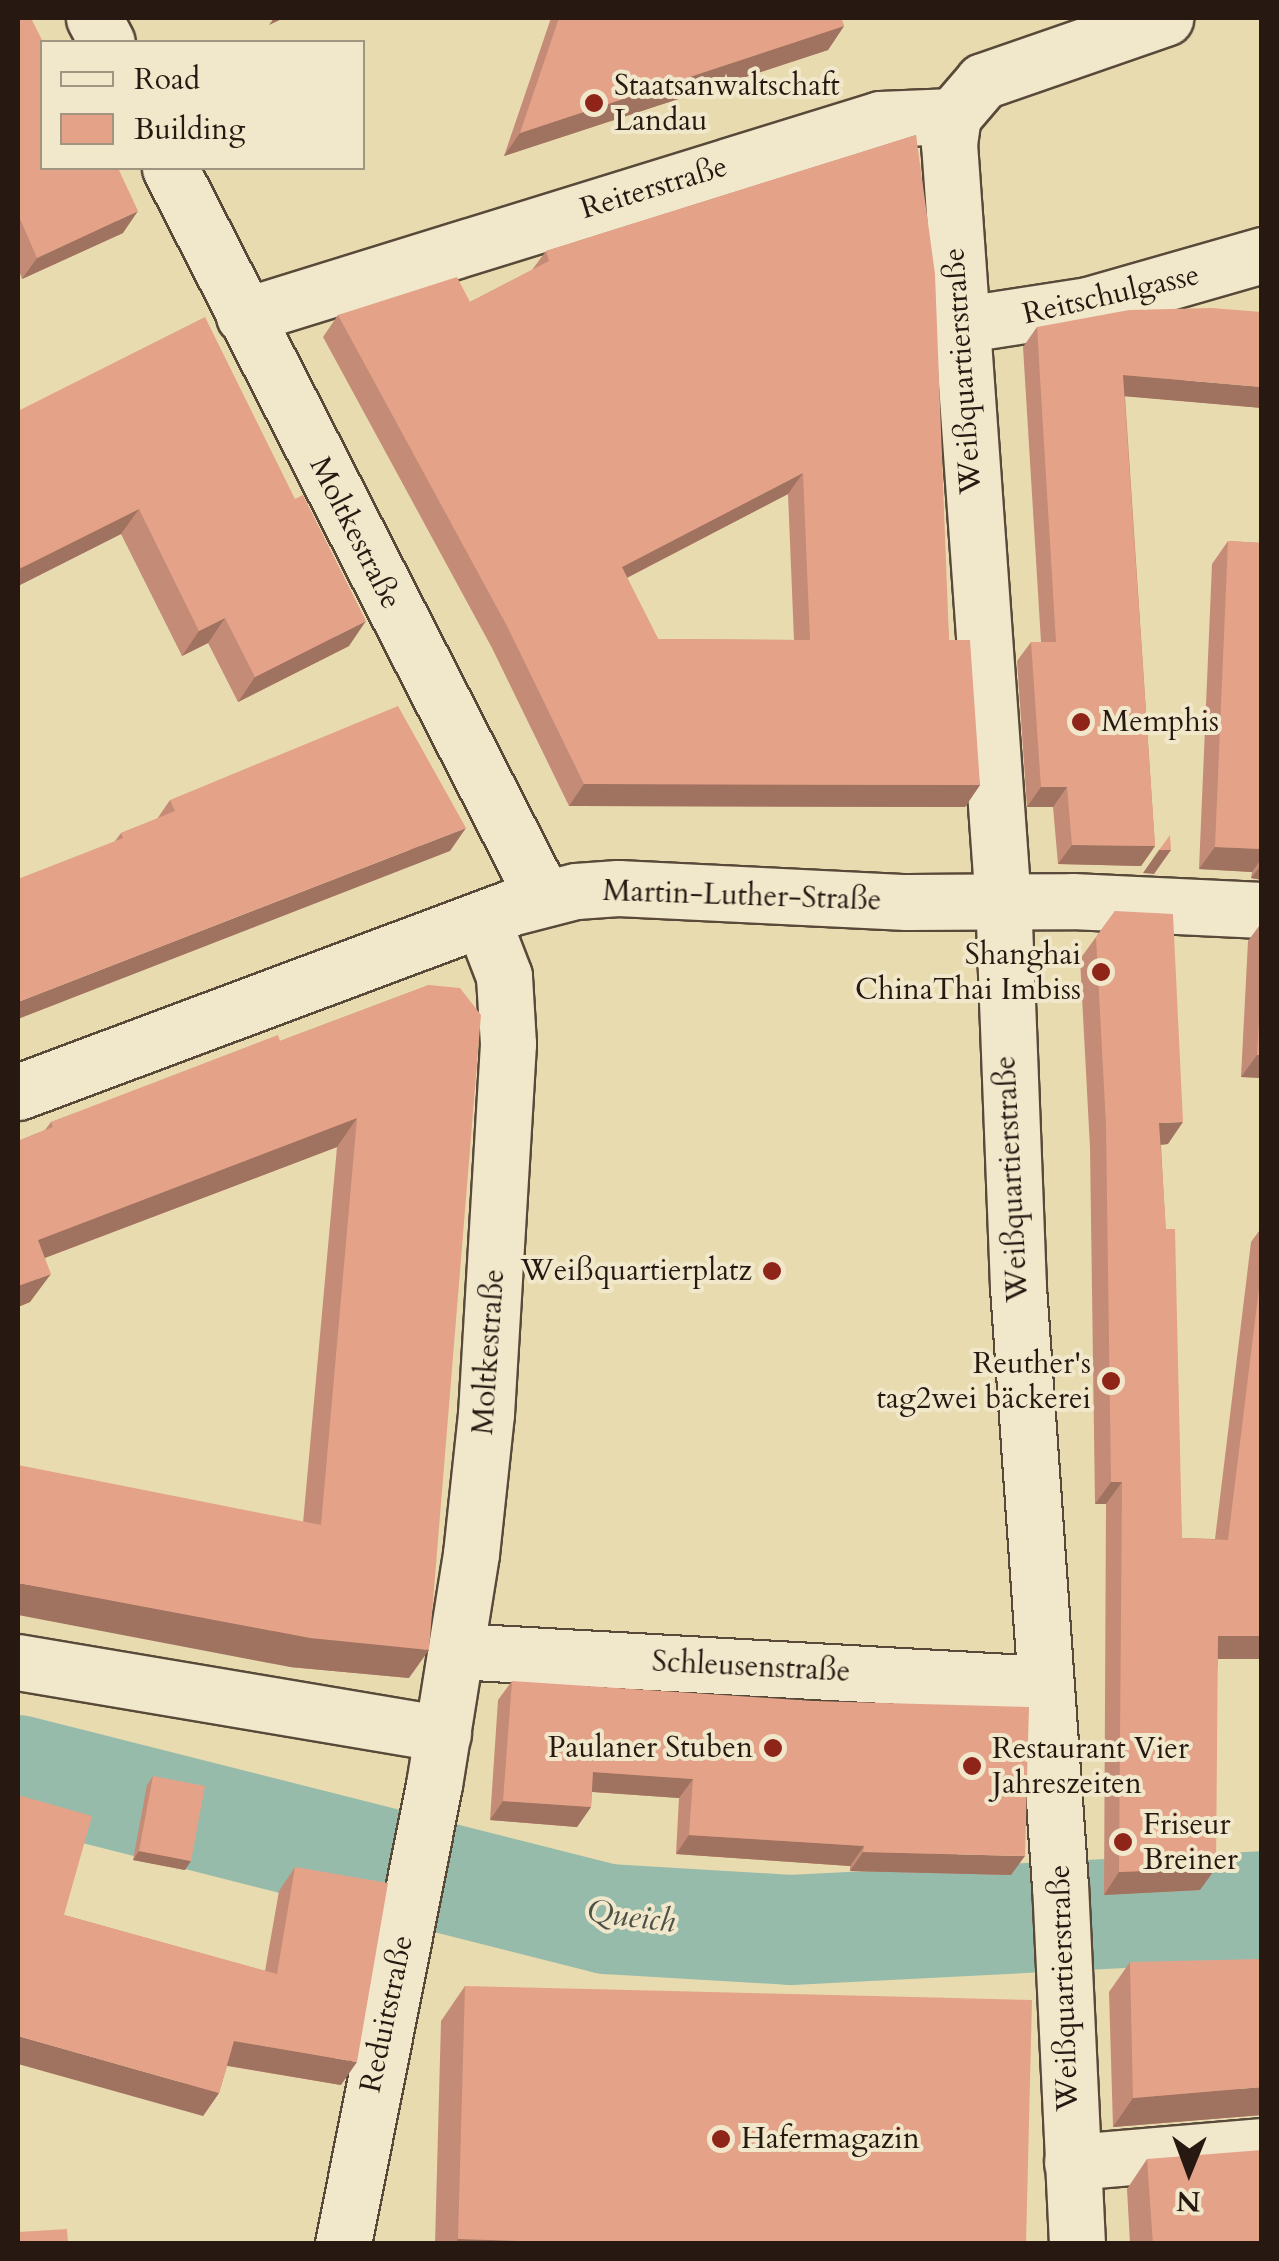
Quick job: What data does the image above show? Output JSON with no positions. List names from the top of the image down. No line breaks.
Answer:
{"streets":{"street":["Reiterstraße","Reitschulgasse","Weißquartierstraße","Moltkestraße","Martin-Luther-Straße","Schleusenstraße","Reduitstraße"]},"crossings":[["Reiterstraße","Weißquartierstraße"],["Reiterstraße","Moltkestraße"],["Reitschulgasse","Weißquartierstraße"],["Weißquartierstraße","Martin-Luther-Straße"],["Weißquartierstraße","Schleusenstraße"],["Moltkestraße","Martin-Luther-Straße"],["Moltkestraße","Schleusenstraße"],["Moltkestraße","Reduitstraße"]],"water":["Queich"],"places":["Staatsanwaltschaft Landau","Memphis","Shanghai ChinaThai Imbiss","Weißquartierplatz","Reuther's tag2wei bäckerei","Paulaner Stuben","Restaurant Vier Jahreszeiten","Friseur Breiner","Hafermagazin"],"legend":["Road","Building"],"north":"bottom"}
